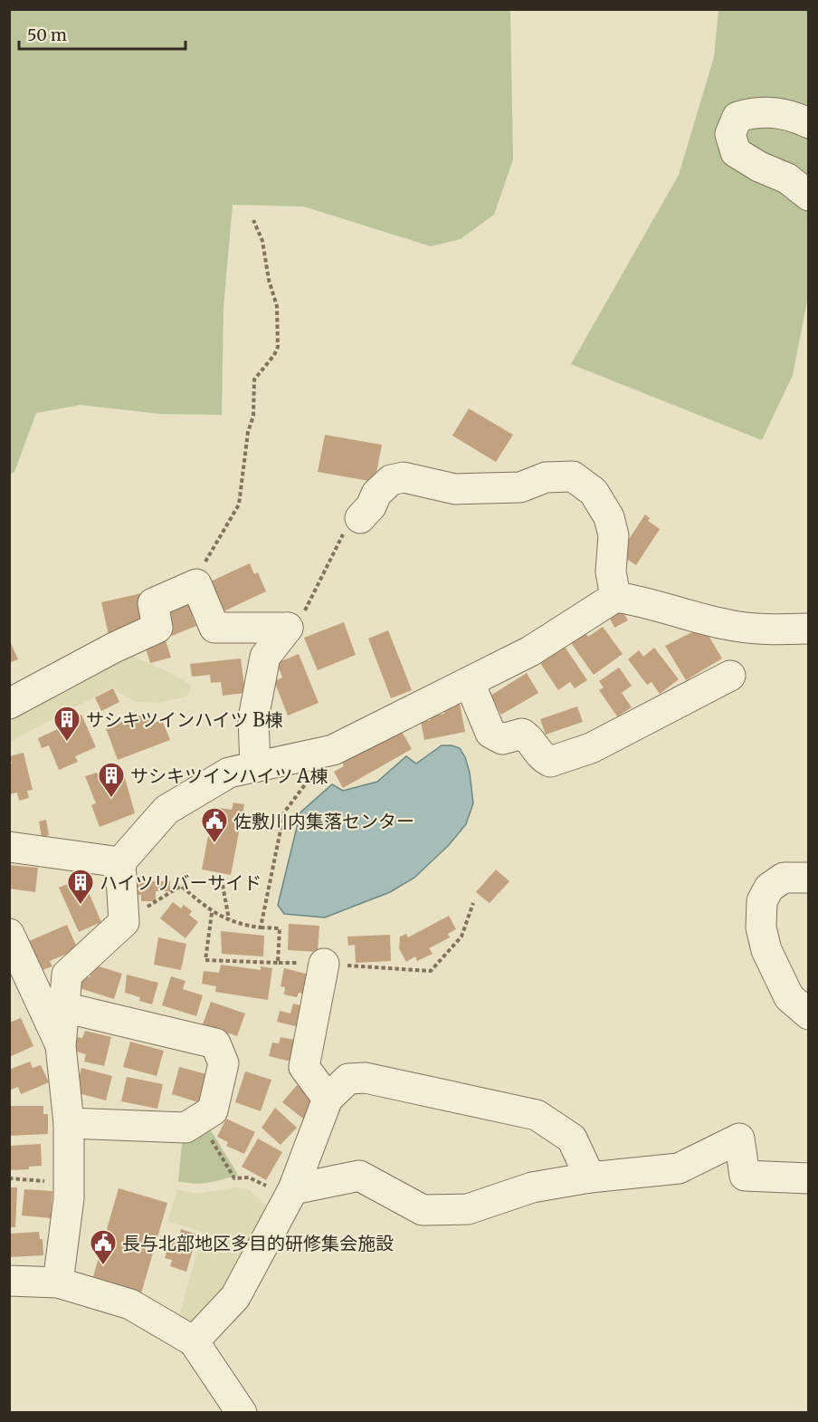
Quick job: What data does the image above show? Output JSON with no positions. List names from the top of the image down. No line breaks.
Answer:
{"places":{"building":["サシキツインハイツ B棟","サシキツインハイツ A棟","ハイツリバーサイド"],"public building":["佐敷川内集落センター","長与北部地区多目的研修集会施設"]},"scale_bar":"50 m"}
